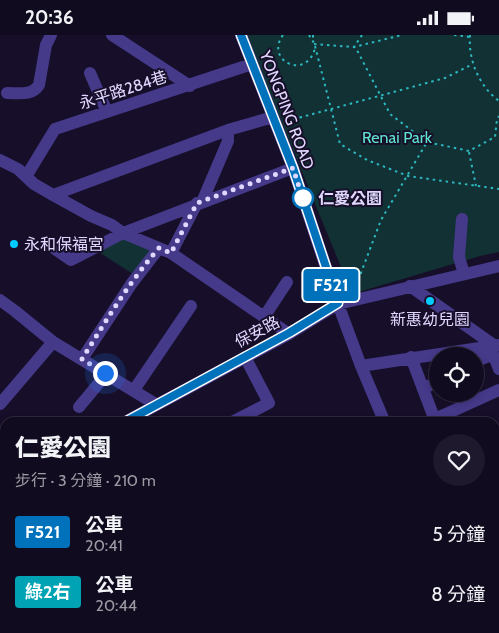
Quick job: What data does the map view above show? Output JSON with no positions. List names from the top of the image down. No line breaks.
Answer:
{"streets":{"street":["永平路284巷","YONGPING ROAD","保安路"]},"crossings":[["永平路284巷","YONGPING ROAD"],["YONGPING ROAD","保安路"]],"parks":["Renai Park"],"places":["仁愛公園","永和保福宮","新惠幼兒園"],"lines":["bus line F521"],"page":{"status":"20:36","on_map":"F521","heading":["仁愛公園","步行 · 3 分鐘 · 210 m"],"list":[{"mark":"F521","name":"公車","note":"20:41","value":"5 分鐘"},{"mark":"綠2右","name":"公車","note":"20:44","value":"8 分鐘"}]}}
